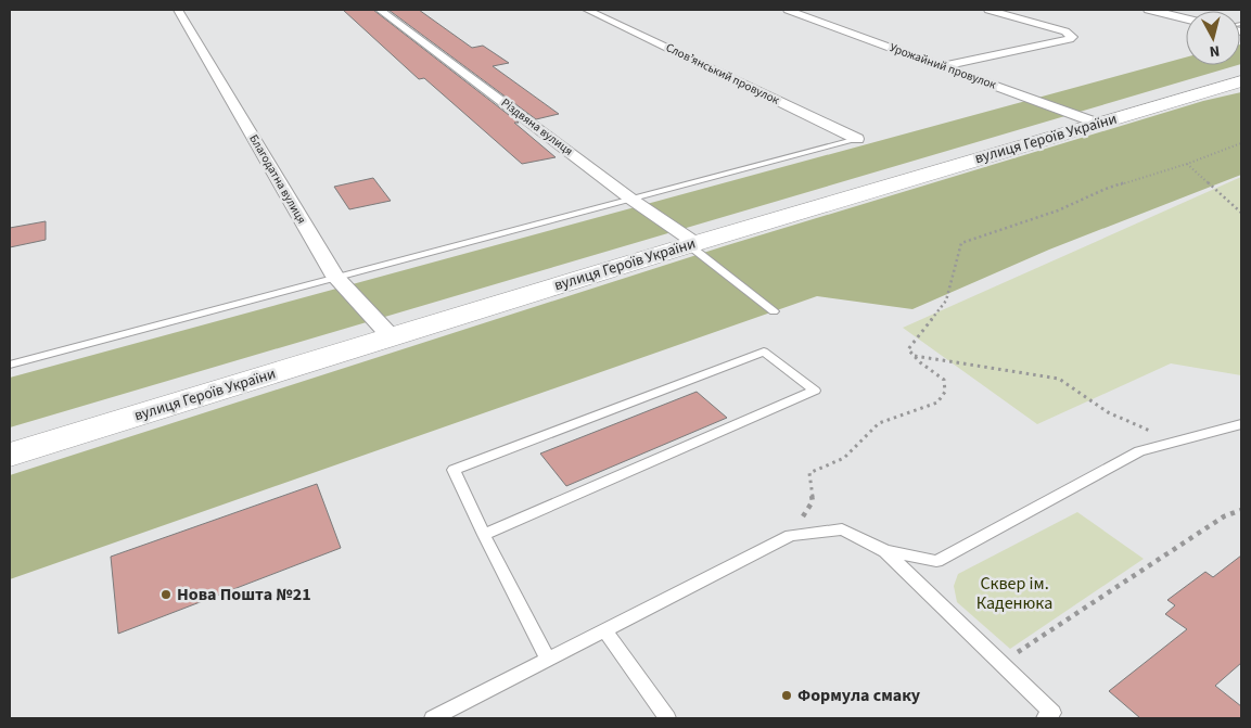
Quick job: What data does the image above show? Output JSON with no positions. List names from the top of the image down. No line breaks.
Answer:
{"streets":{"main road":["вулиця Героїв України"],"street":["Урожайний провулок","Словʼянський провулок","Різдвяна вулиця","Благодатна вулиця"]},"crossings":[["Урожайний провулок","вулиця Героїв України"],["Різдвяна вулиця","вулиця Героїв України"],["вулиця Героїв України","Благодатна вулиця"]],"parks":["Сквер ім. Каденюка"],"places":["Нова Пошта №21","Формула смаку"],"north":"bottom"}
